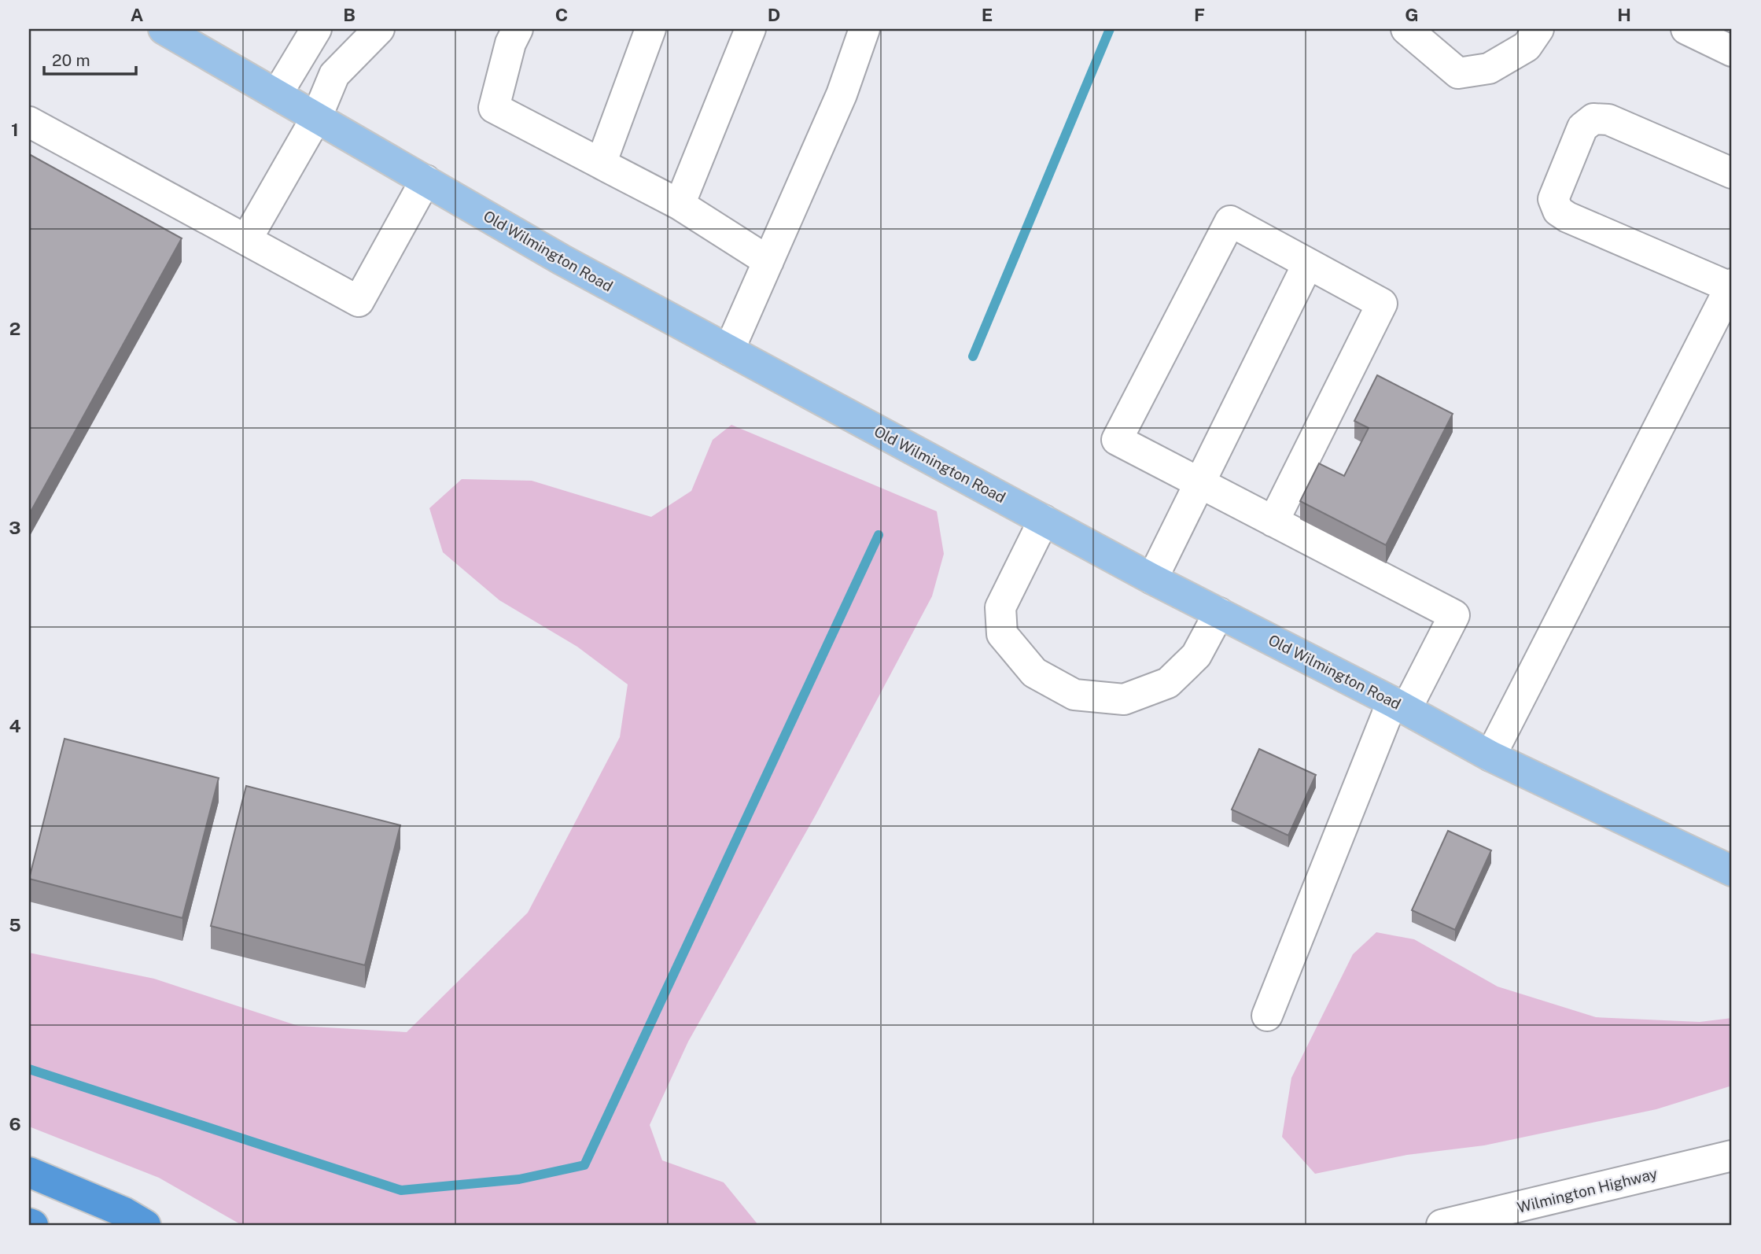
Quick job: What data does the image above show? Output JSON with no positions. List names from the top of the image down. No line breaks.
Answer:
{"streets":{"main road":["Old Wilmington Road"],"street":["Wilmington Highway"]},"scale_bar":"20 m","grid":{"columns":["A","B","C","D","E","F","G","H"],"rows":["1","2","3","4","5","6"]}}
